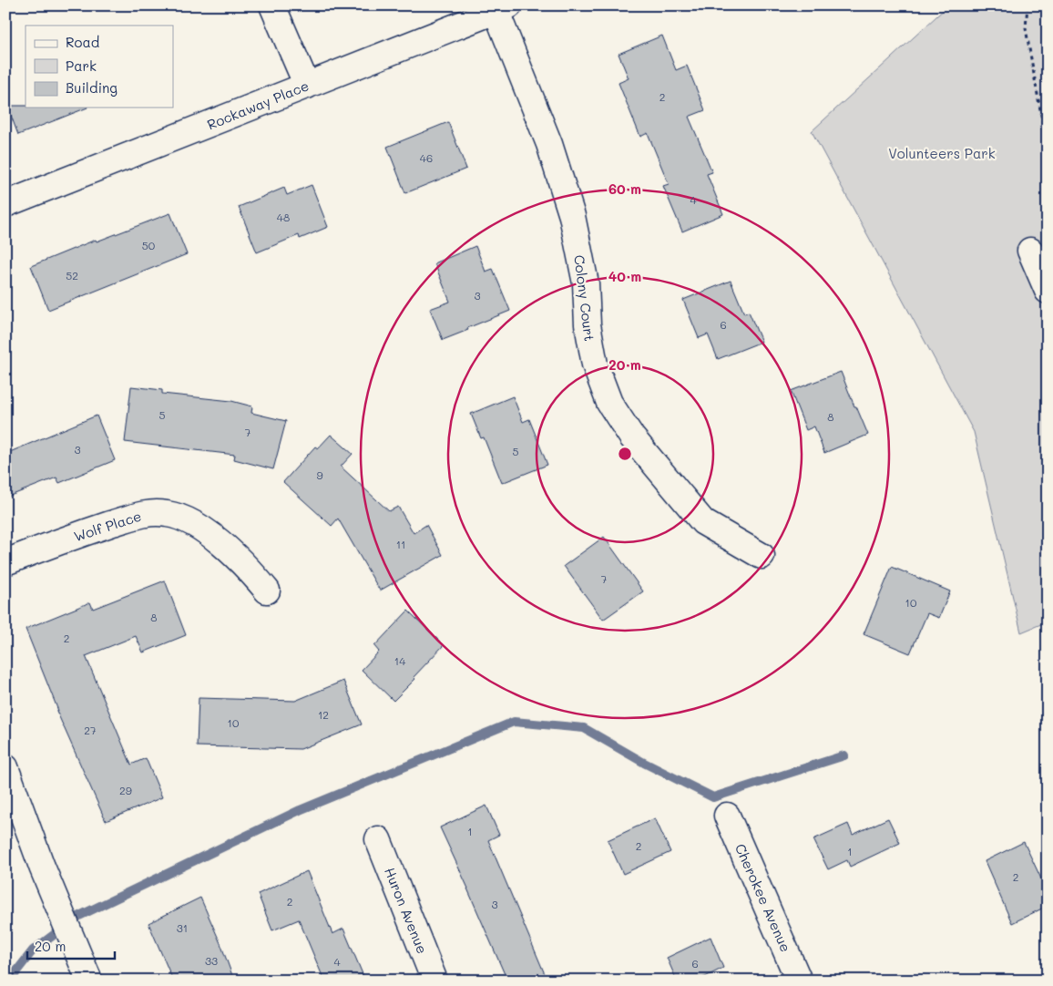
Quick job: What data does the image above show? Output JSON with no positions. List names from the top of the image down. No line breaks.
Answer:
{"streets":{"street":["Rockaway Place","Colony Court","Wolf Place","Cherokee Avenue","Huron Avenue"]},"crossings":[["Rockaway Place","Colony Court"]],"parks":["Volunteers Park"],"house_numbers":["2","46","4","48","50","52","3","6","5","8","7","3","5","9","11","7","10","8","2","14","12","10","27","29","1","2","1","2","2","3","31","33","4","6"],"legend":["Road","Park","Building"],"scale_bar":"20 m","rings":["60 m","40 m","20 m"]}
